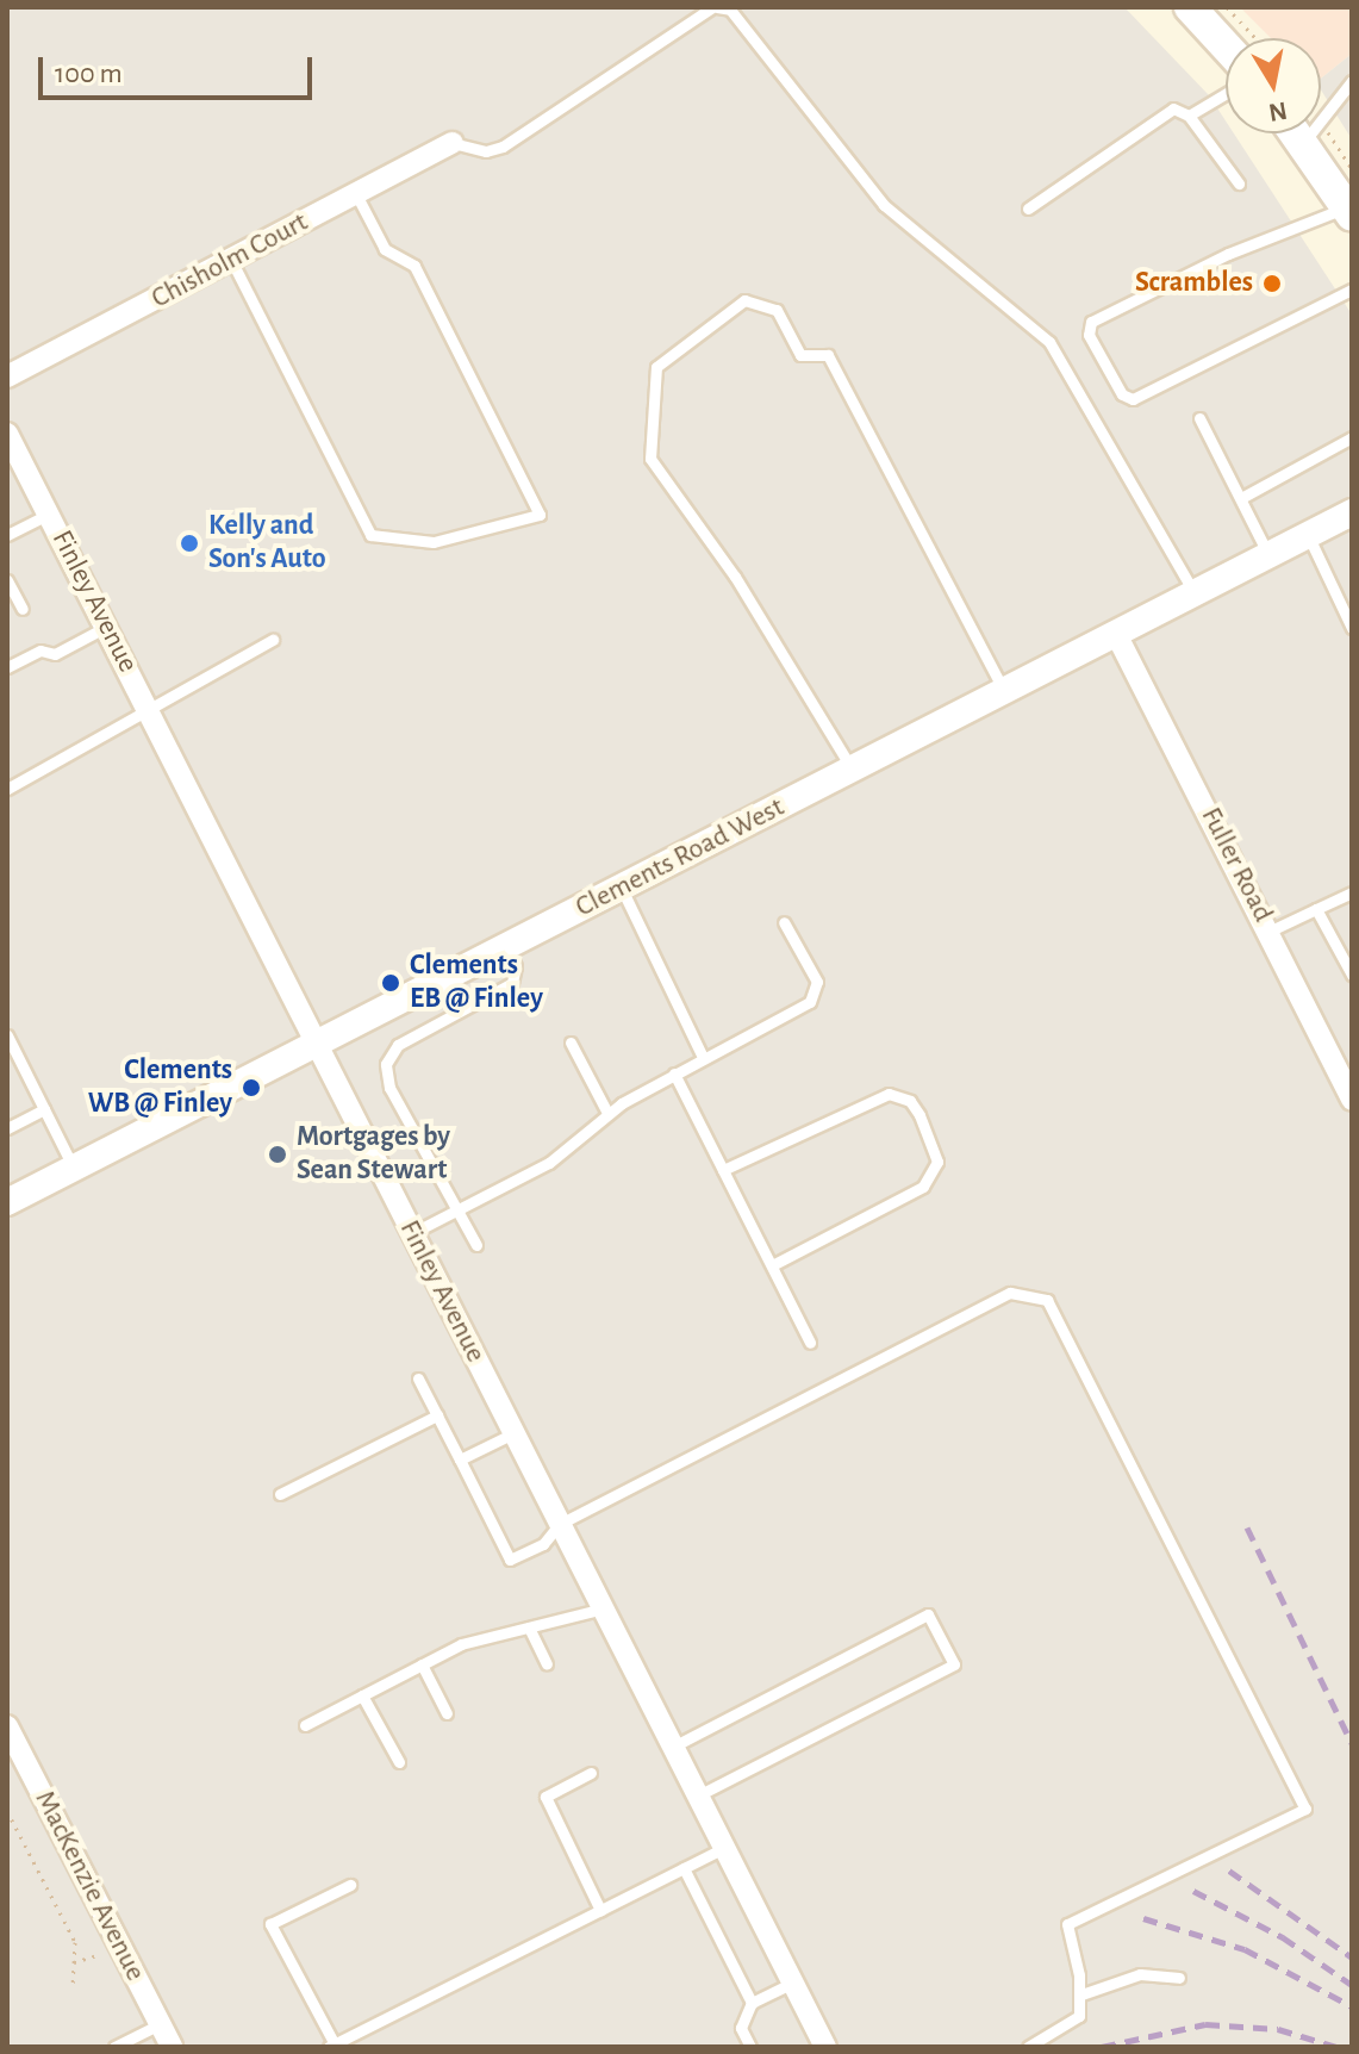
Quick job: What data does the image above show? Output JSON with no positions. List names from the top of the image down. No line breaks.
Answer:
{"streets":{"street":["Chisholm Court","Finley Avenue","Clements Road West","Fuller Road","MacKenzie Avenue"]},"crossings":[["Finley Avenue","Clements Road West"],["Clements Road West","Fuller Road"]],"places":["Scrambles","Kelly and Son's Auto","Clements EB @ Finley","Clements WB @ Finley","Mortgages by Sean Stewart"],"scale_bar":"100 m","north":"bottom"}
